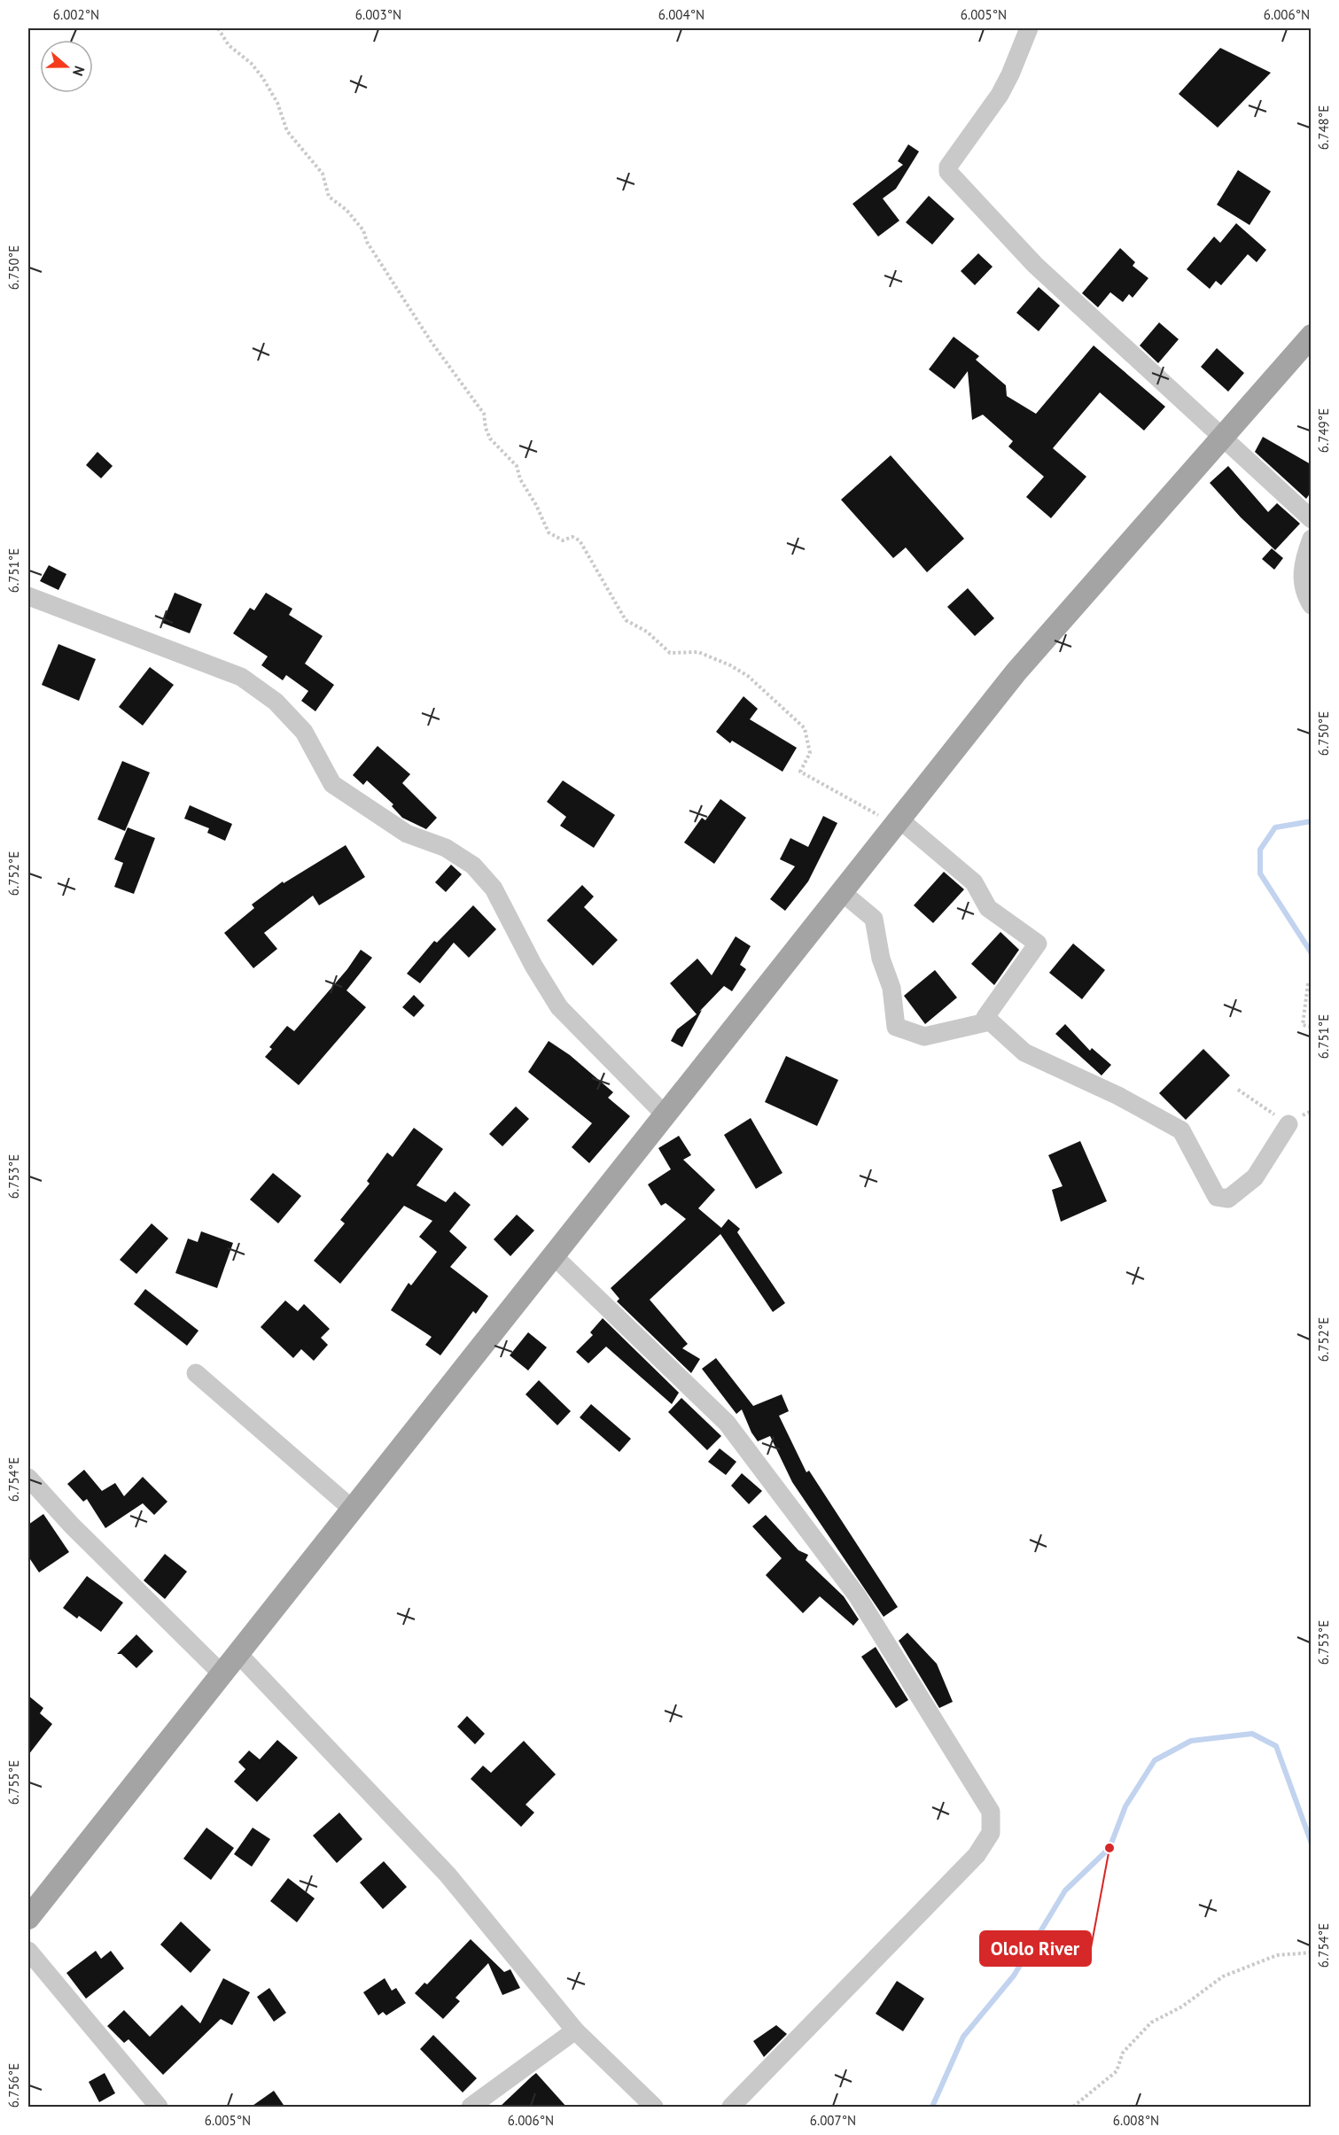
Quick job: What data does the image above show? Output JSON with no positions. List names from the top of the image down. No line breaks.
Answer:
{"places":["Ololo River"],"north":"right","coordinates":["6.002°N","6.003°N","6.004°N","6.005°N","6.006°N","6.748°E","6.750°E","6.749°E","6.751°E","6.752°E","6.753°E","6.754°E","6.755°E","6.756°E","6.007°N","6.008°N"]}
